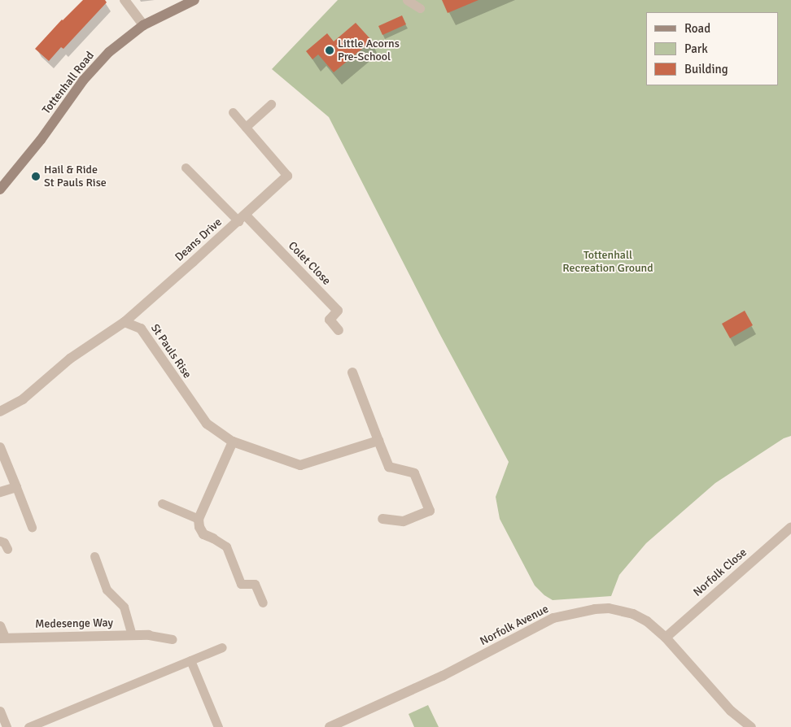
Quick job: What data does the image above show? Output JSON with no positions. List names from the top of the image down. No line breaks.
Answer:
{"streets":{"street":["Tottenhall Road","Deans Drive","Colet Close","St Pauls Rise","Norfolk Close","Medesenge Way","Norfolk Avenue"]},"crossings":[["Deans Drive","Colet Close"],["Deans Drive","St Pauls Rise"],["Norfolk Close","Norfolk Avenue"]],"parks":["Tottenhall Recreation Ground"],"places":["Little Acorns Pre-School","Hail & Ride St Pauls Rise"],"legend":["Road","Park","Building"]}
